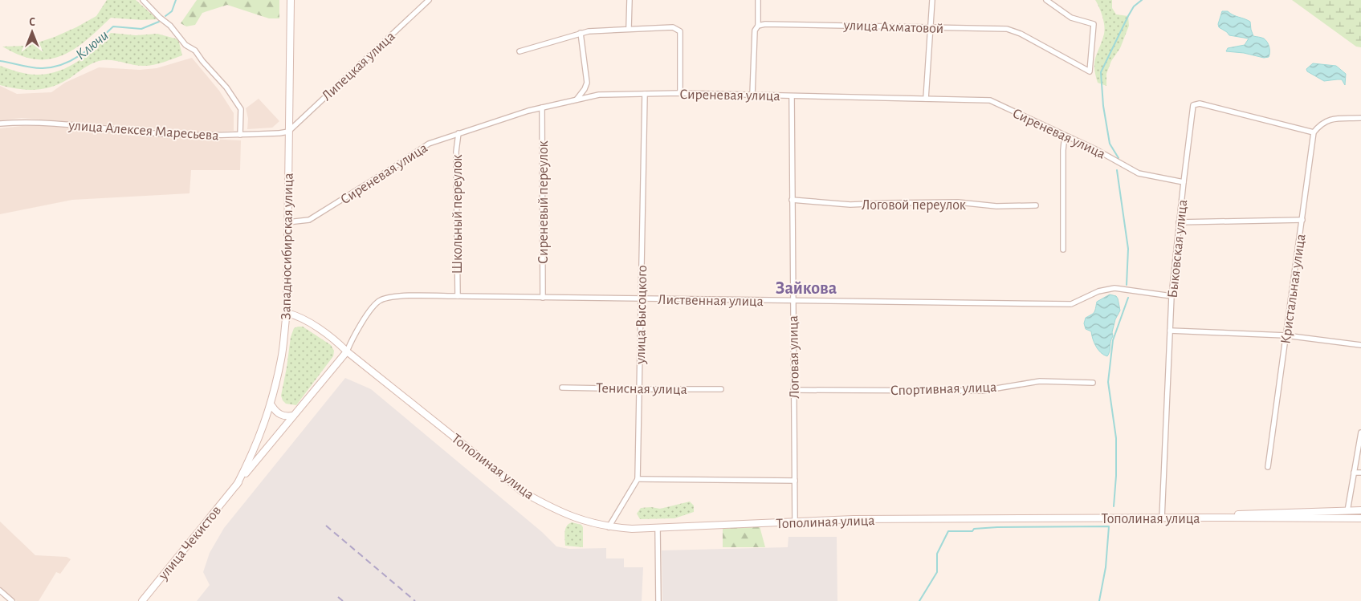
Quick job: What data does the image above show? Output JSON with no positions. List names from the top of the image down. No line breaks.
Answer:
{"streets":{"main road":["Западносибирская улица","Тополиная улица","улица Чекистов"],"street":["улица Ахматовой","Липецкая улица","Сиреневая улица","улица Алексея Маресьева","Сиреневый переулок","Логовой переулок","Школьный переулок","Быковская улица","Кристальная улица","Лиственная улица","улица Высоцкого","Логовая улица","Тенисная улица","Спортивная улица"]},"crossings":[["Липецкая улица","улица Алексея Маресьева"],["Липецкая улица","Западносибирская улица"],["Сиреневая улица","Сиреневый переулок"],["Сиреневая улица","Школьный переулок"],["Сиреневая улица","Западносибирская улица"],["Сиреневая улица","Быковская улица"],["Сиреневая улица","улица Высоцкого"],["Сиреневая улица","Логовая улица"],["улица Алексея Маресьева","Западносибирская улица"],["Сиреневый переулок","Лиственная улица"],["Логовой переулок","Логовая улица"],["Школьный переулок","Лиственная улица"],["Западносибирская улица","Тополиная улица"],["Западносибирская улица","улица Чекистов"],["Быковская улица","Кристальная улица"],["Быковская улица","Лиственная улица"],["Быковская улица","Тополиная улица"],["Лиственная улица","улица Высоцкого"],["Лиственная улица","Логовая улица"],["Лиственная улица","Тополиная улица"],["улица Высоцкого","Тенисная улица"],["улица Высоцкого","Тополиная улица"],["Логовая улица","Спортивная улица"],["Логовая улица","Тополиная улица"]],"districts":["Зайкова"],"water":["Ключи"],"north":"top"}
